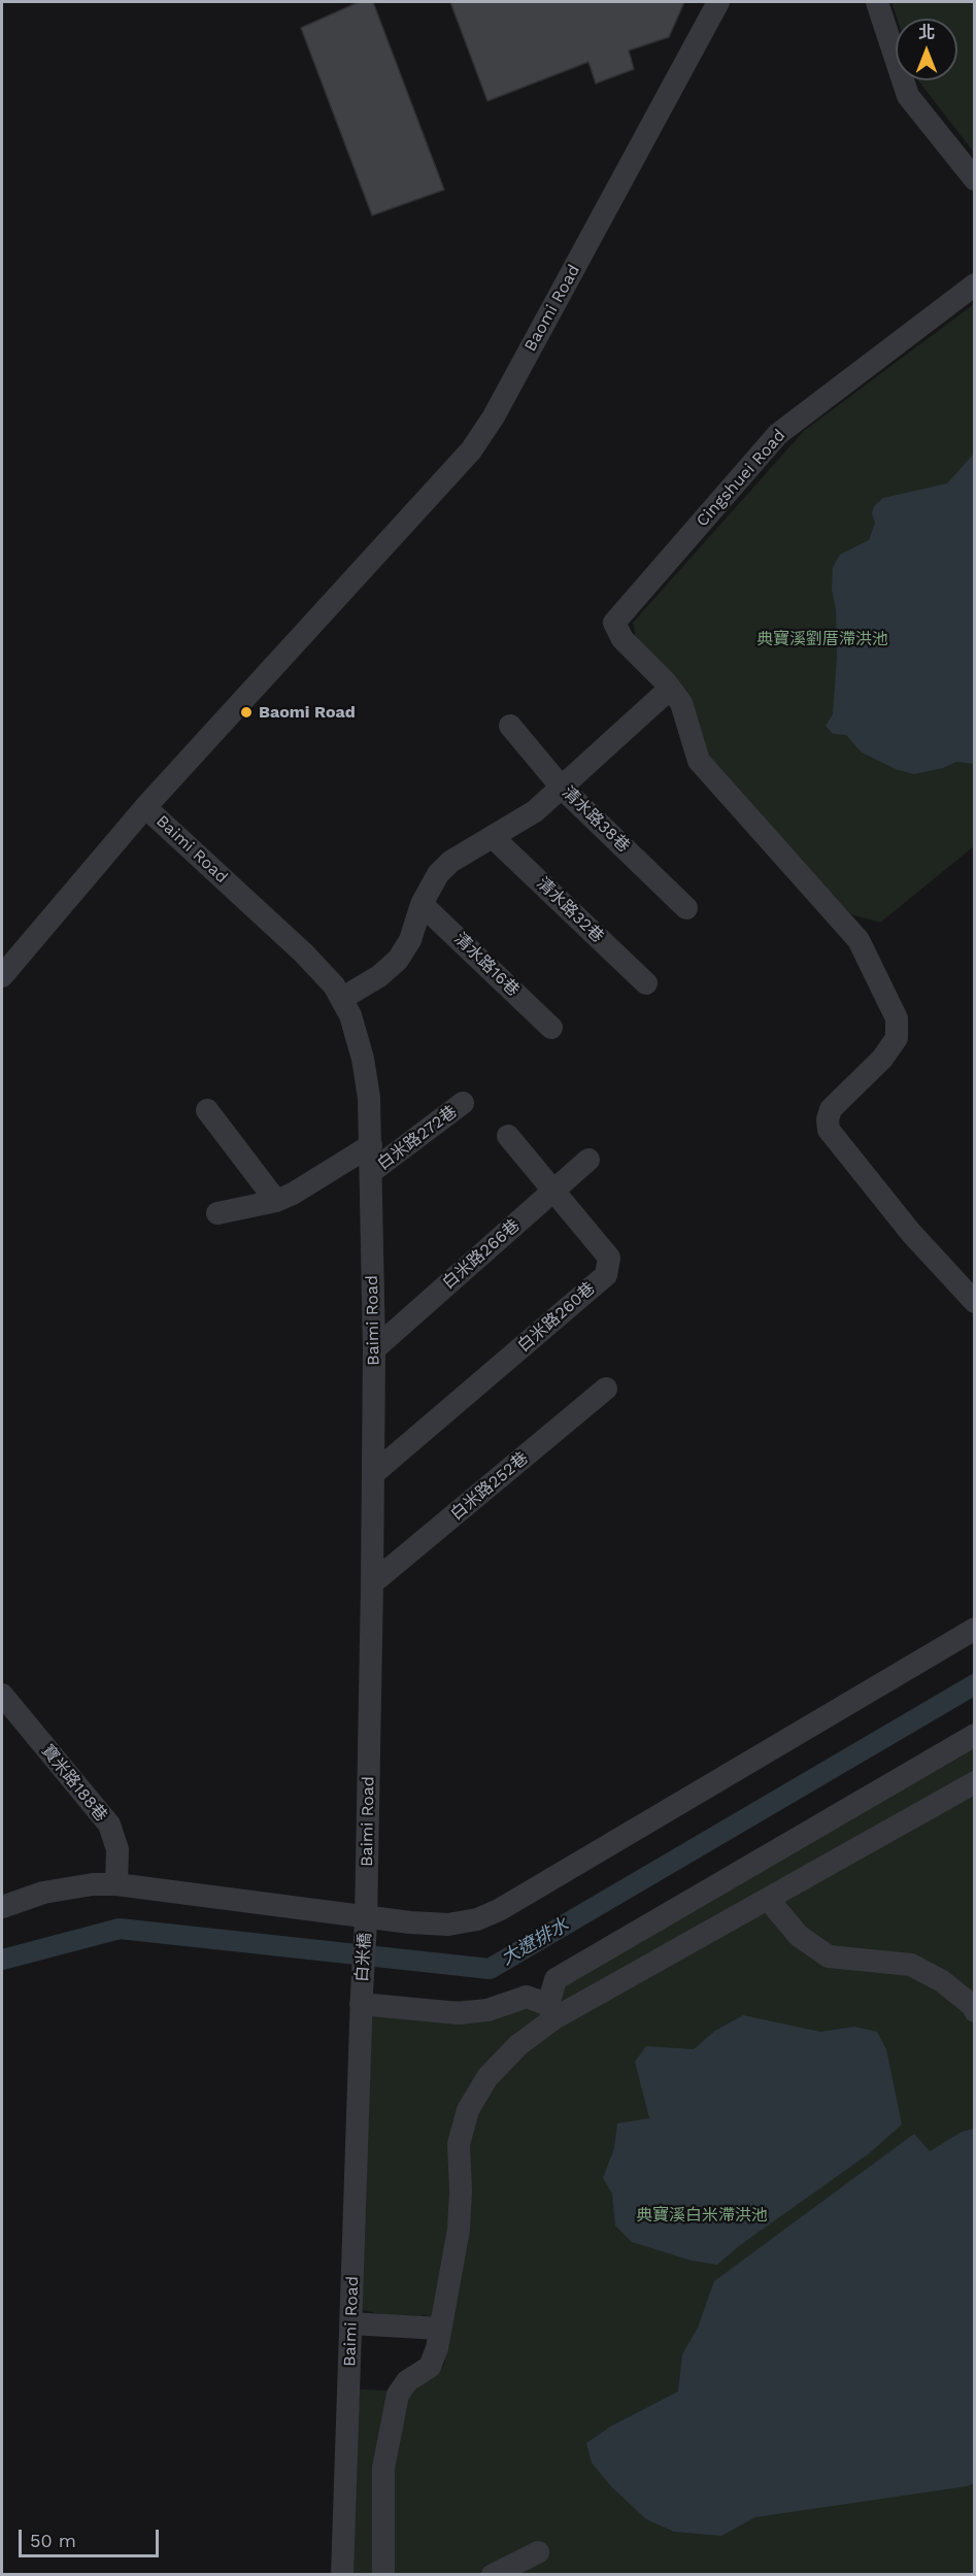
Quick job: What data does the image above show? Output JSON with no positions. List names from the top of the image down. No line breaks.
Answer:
{"streets":{"street":["Baomi Road","Cingshuei Road","清水路38巷","Baimi Road","清水路32巷","清水路16巷","白米路272巷","白米路266巷","白米路260巷","白米路252巷","寶米路188巷","白米橋"]},"crossings":[["Baomi Road","Baimi Road"],["Baimi Road","白米路272巷"],["Baimi Road","白米路266巷"],["Baimi Road","白米路260巷"],["Baimi Road","白米路252巷"],["Baimi Road","白米橋"],["白米路266巷","白米路260巷"]],"water":["大遼排水"],"parks":["典寶溪劉厝滯洪池","典寶溪白米滯洪池"],"places":["Baomi Road"],"scale_bar":"50 m","north":"top"}
